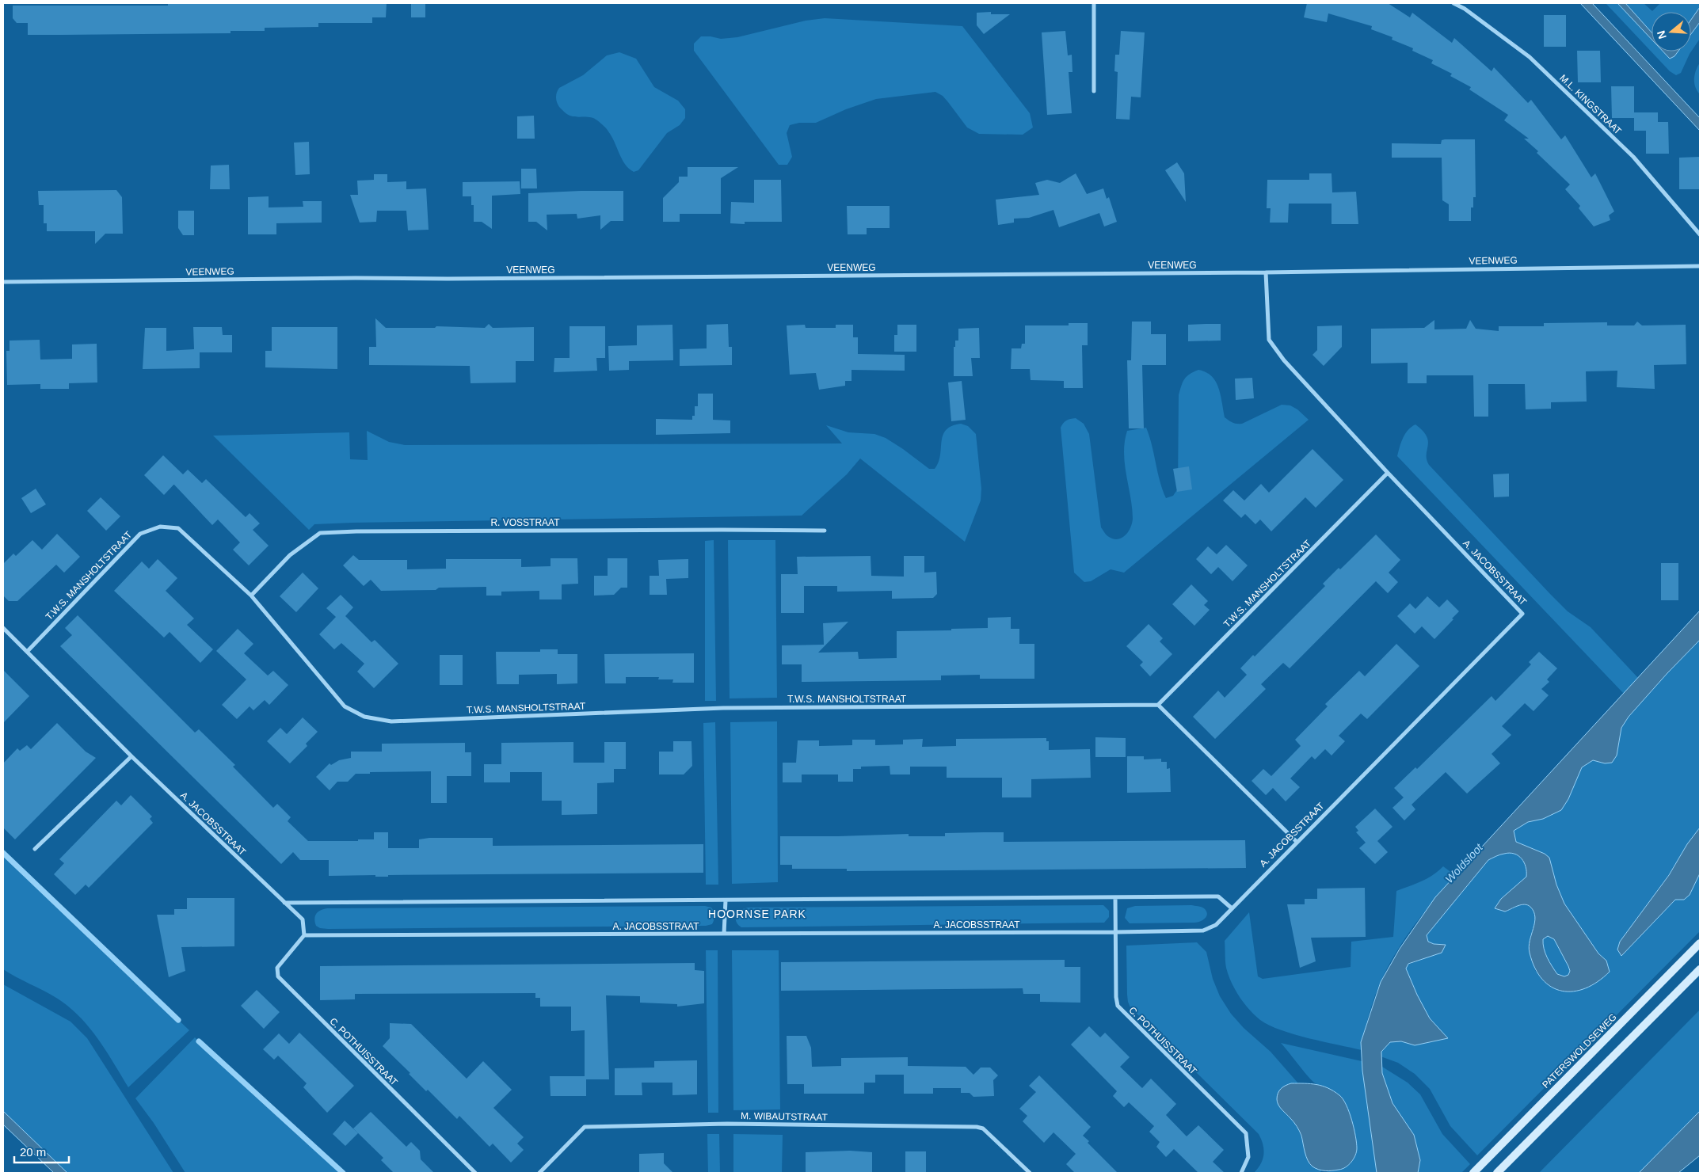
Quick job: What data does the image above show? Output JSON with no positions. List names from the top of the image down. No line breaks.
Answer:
{"streets":{"main road":["PATERSWOLDSEWEG"],"street":["M.L. KINGSTRAAT","VEENWEG","R. VOSSTRAAT","A. JACOBSSTRAAT","T.W.S. MANSHOLTSTRAAT","C. POTHUISSTRAAT","M. WIBAUTSTRAAT"]},"crossings":[["VEENWEG","A. JACOBSSTRAAT"],["R. VOSSTRAAT","T.W.S. MANSHOLTSTRAAT"],["A. JACOBSSTRAAT","T.W.S. MANSHOLTSTRAAT"],["A. JACOBSSTRAAT","C. POTHUISSTRAAT"]],"districts":["HOORNSE PARK"],"water":["Woldsloot"],"scale_bar":"20 m","north":"left"}
